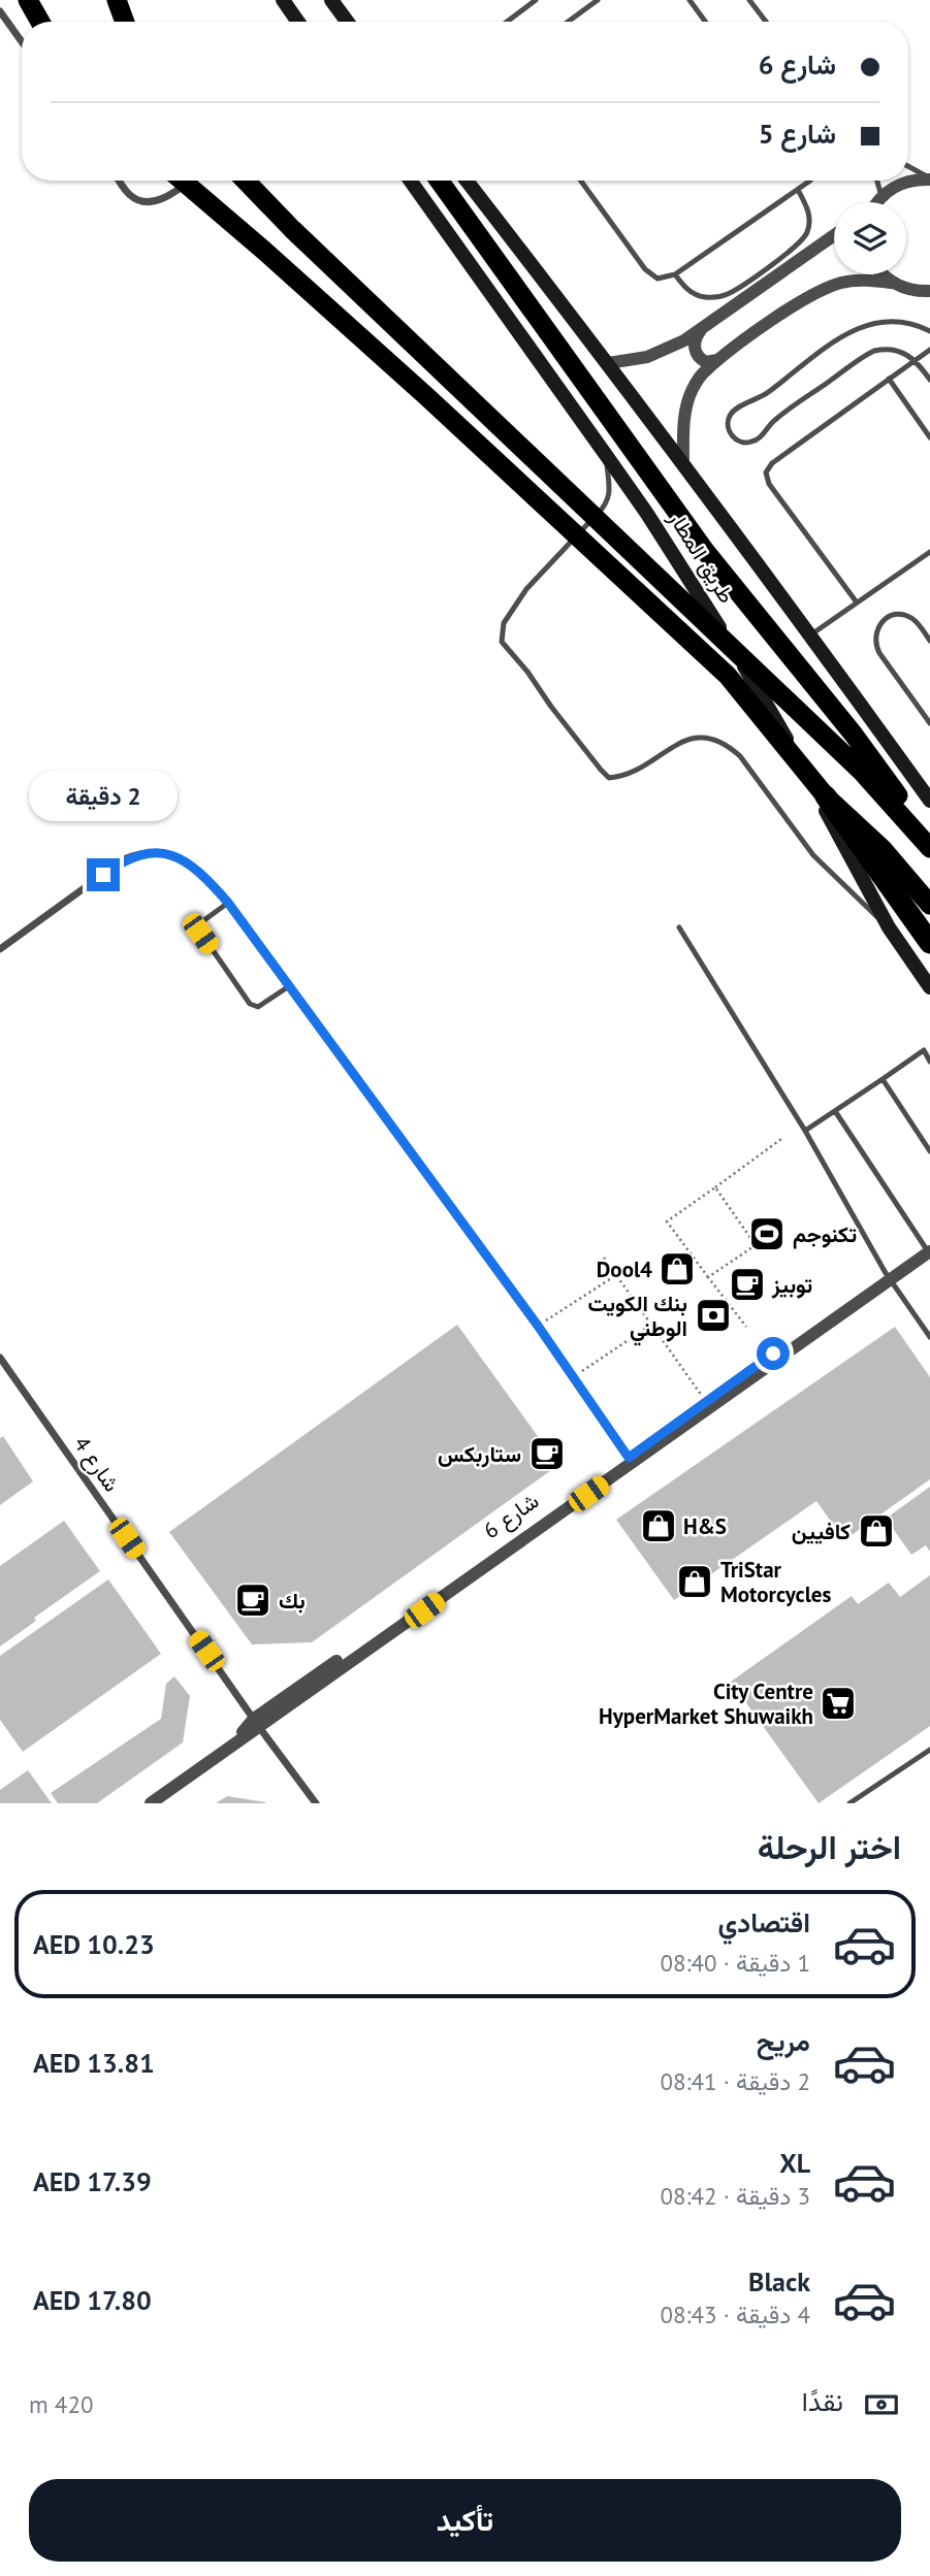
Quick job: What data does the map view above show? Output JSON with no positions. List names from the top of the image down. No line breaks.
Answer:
{"streets":{"main road":["طريق المطار"],"street":["شارع 4","شارع 6"]},"crossings":[["شارع 4","شارع 6"]],"places":{"sports":["تكنوجم"],"shop":["Dool4","H&S","كافيين","TriStar Motorcycles"],"cafe":["توبيز","ستاربكس","بك"],"bank":["بنك الكويت الوطني"],"supermarket":["City Centre HyperMarket Shuwaikh"]},"page":{"banner":["شارع 6","شارع 5"],"bubble":"2 دقيقة","heading":"اختر الرحلة","list":[{"name":"اقتصادي","note":"1 دقيقة · 08:40","value":"AED 10.23"},{"name":"مريح","note":"2 دقيقة · 08:41","value":"AED 13.81"},{"name":"XL","note":"3 دقيقة · 08:42","value":"AED 17.39"},{"name":"Black","note":"4 دقيقة · 08:43","value":"AED 17.80"}],"pay":["نقدًا","420 m"],"buttons":"تأكيد"}}
